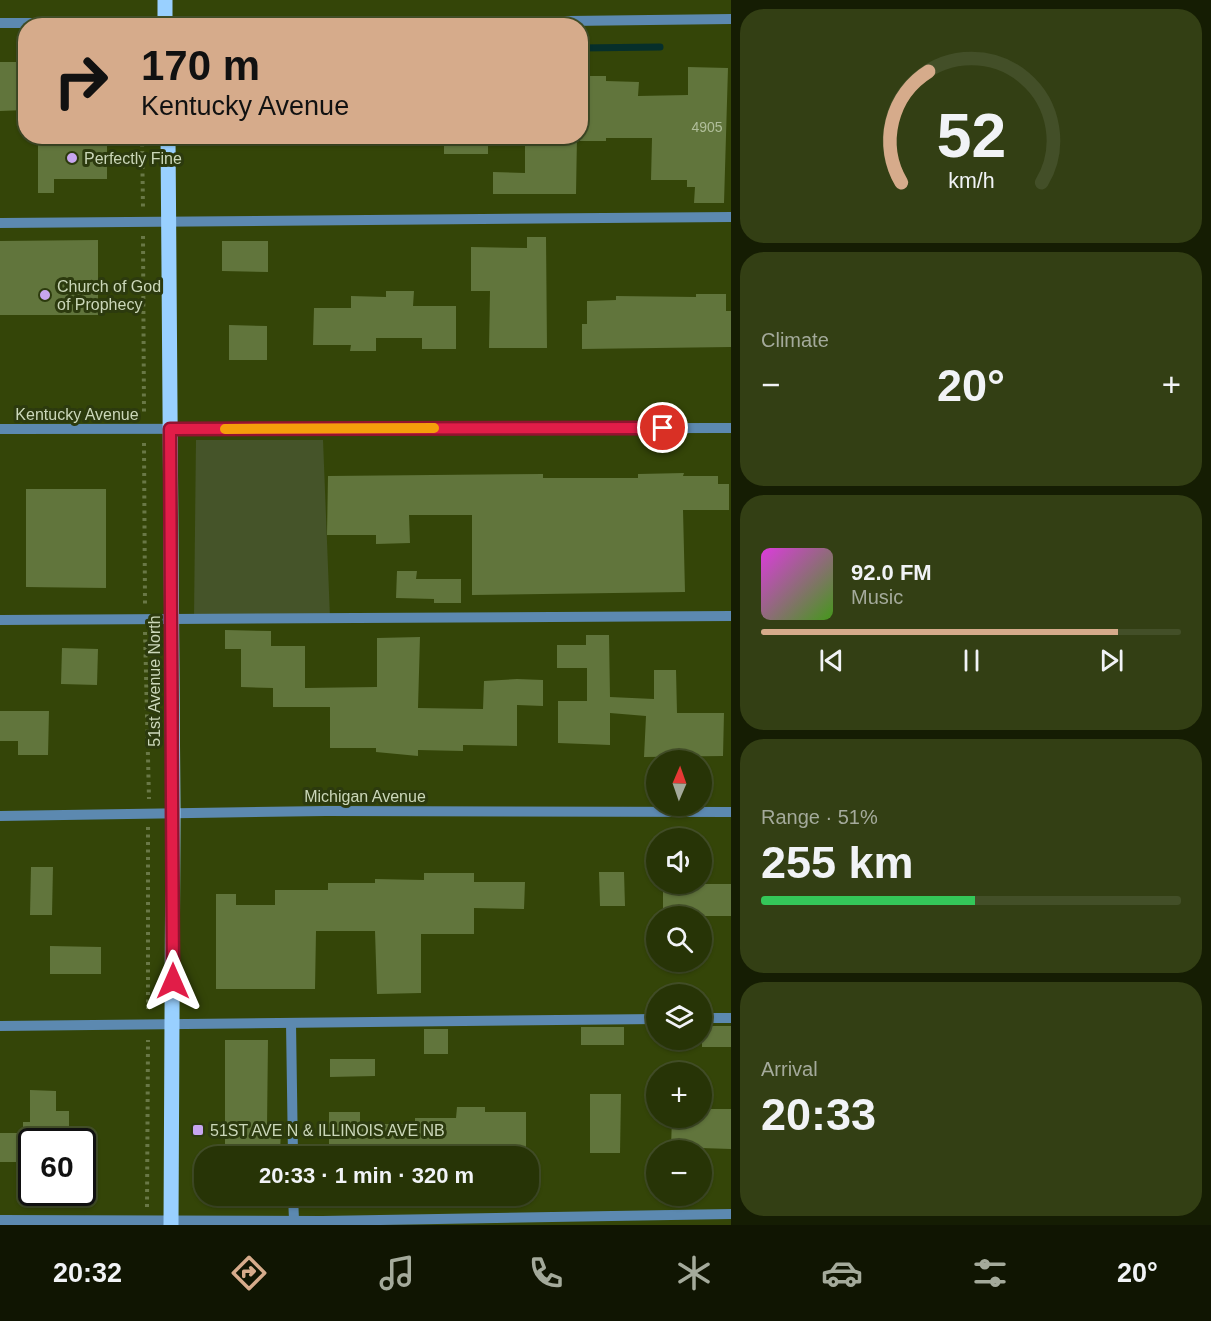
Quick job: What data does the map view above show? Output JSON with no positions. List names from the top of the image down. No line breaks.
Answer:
{"streets":{"main road":["51st Avenue North"],"street":["Kentucky Avenue","Michigan Avenue"]},"crossings":[["Kentucky Avenue","51st Avenue North"],["51st Avenue North","Michigan Avenue"]],"places":{"other":["Perfectly Fine","Church of God of Prophecy"],"transit":["51ST AVE N & ILLINOIS AVE NB"]},"house_numbers":["4905"],"north":"top","page":{"turn":["170 m","Kentucky Avenue"],"tile":["Climate",["Range · 51%","255 km"],["Arrival","20:33"]],"heat":["−","20°","+"],"song":["92.0 FM","Music"],"map_buttons":["+","−"],"limit":"60","trip":"20:33 · 1 min · 320 m","tabs":["20:32","20°"],"gauge":["52","km/h"]}}
